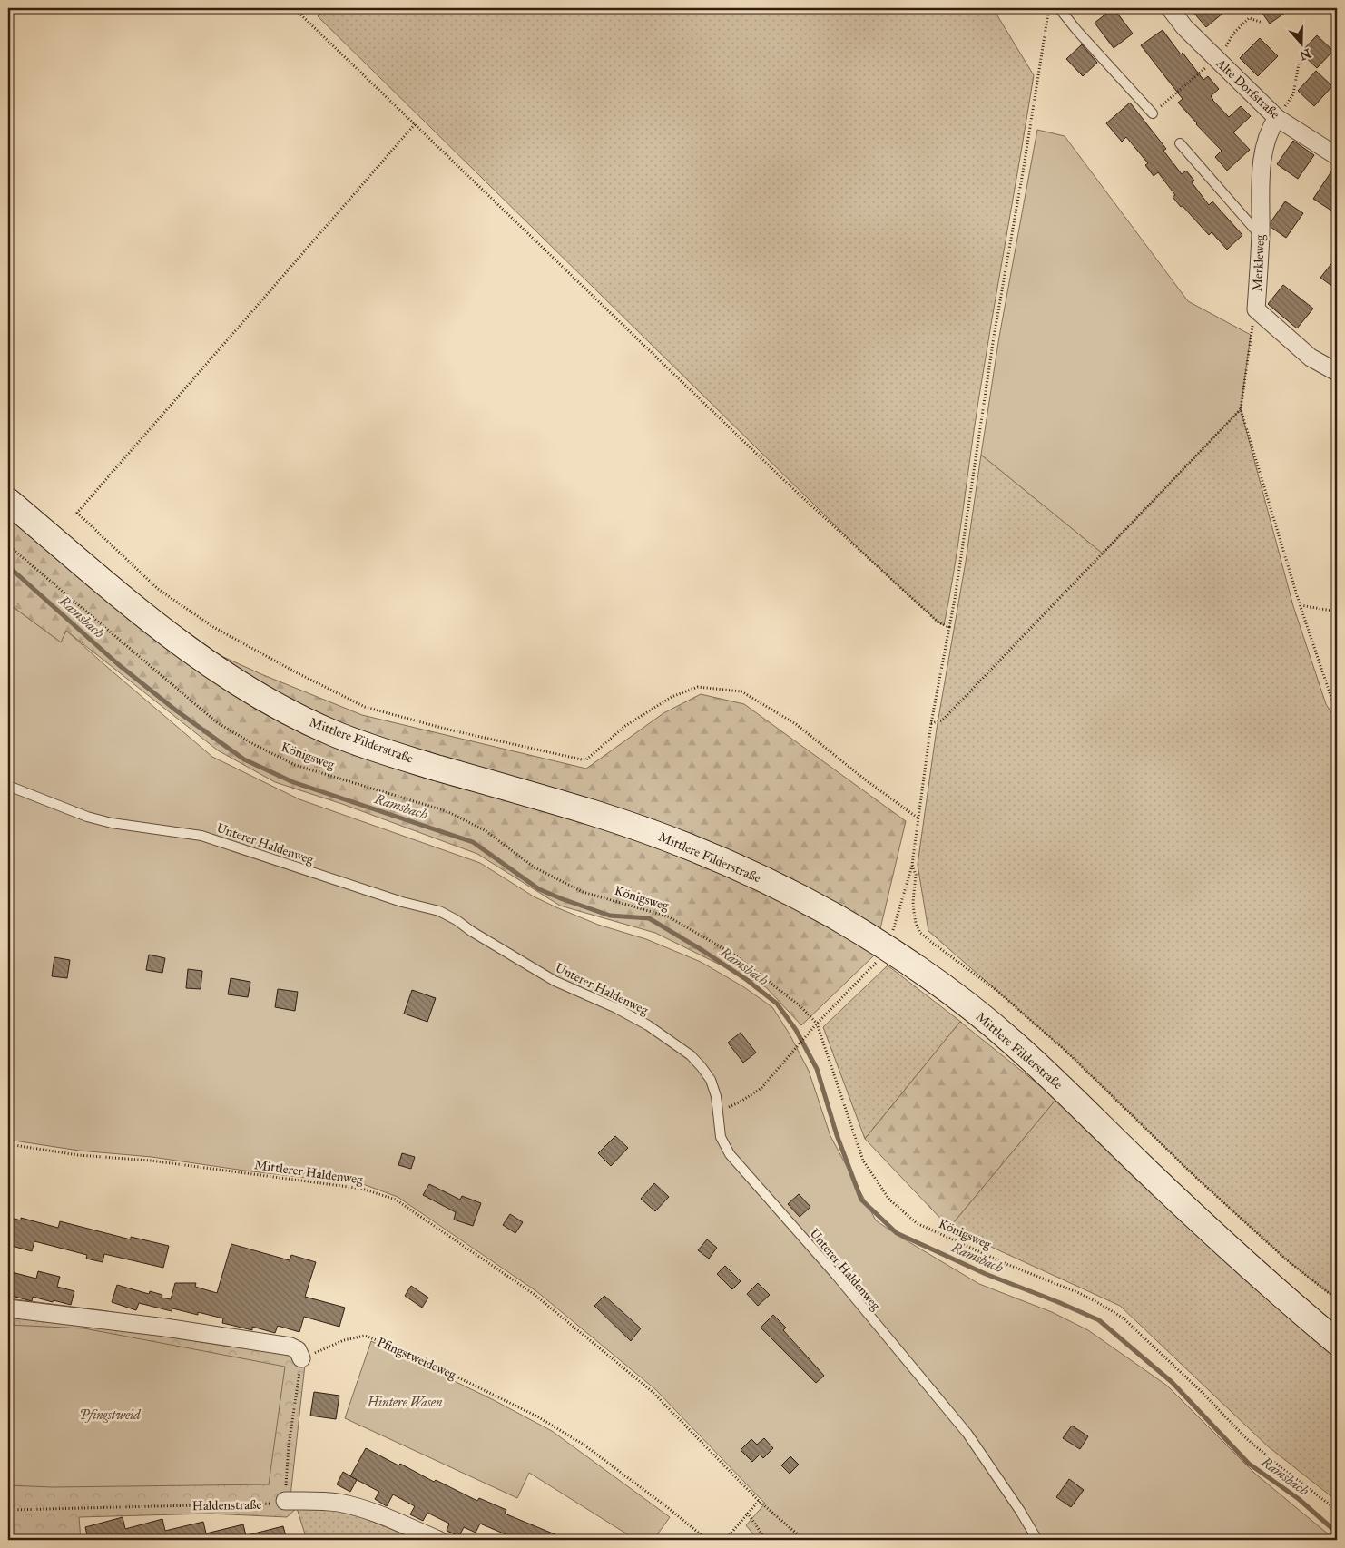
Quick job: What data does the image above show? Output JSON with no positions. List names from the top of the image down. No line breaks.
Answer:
{"streets":{"main road":["Mittlere Filderstraße"],"street":["Alte Dorfstraße","Merkleweg"],"lane":["Unterer Haldenweg"],"path":["Königsweg","Mittlerer Haldenweg","Pfingstweideweg","Haldenstraße"]},"crossings":[["Alte Dorfstraße","Merkleweg"]],"water":["Ramsbach"],"parks":["Hintere Wasen","Pfingstweid"],"north":"bottom"}
